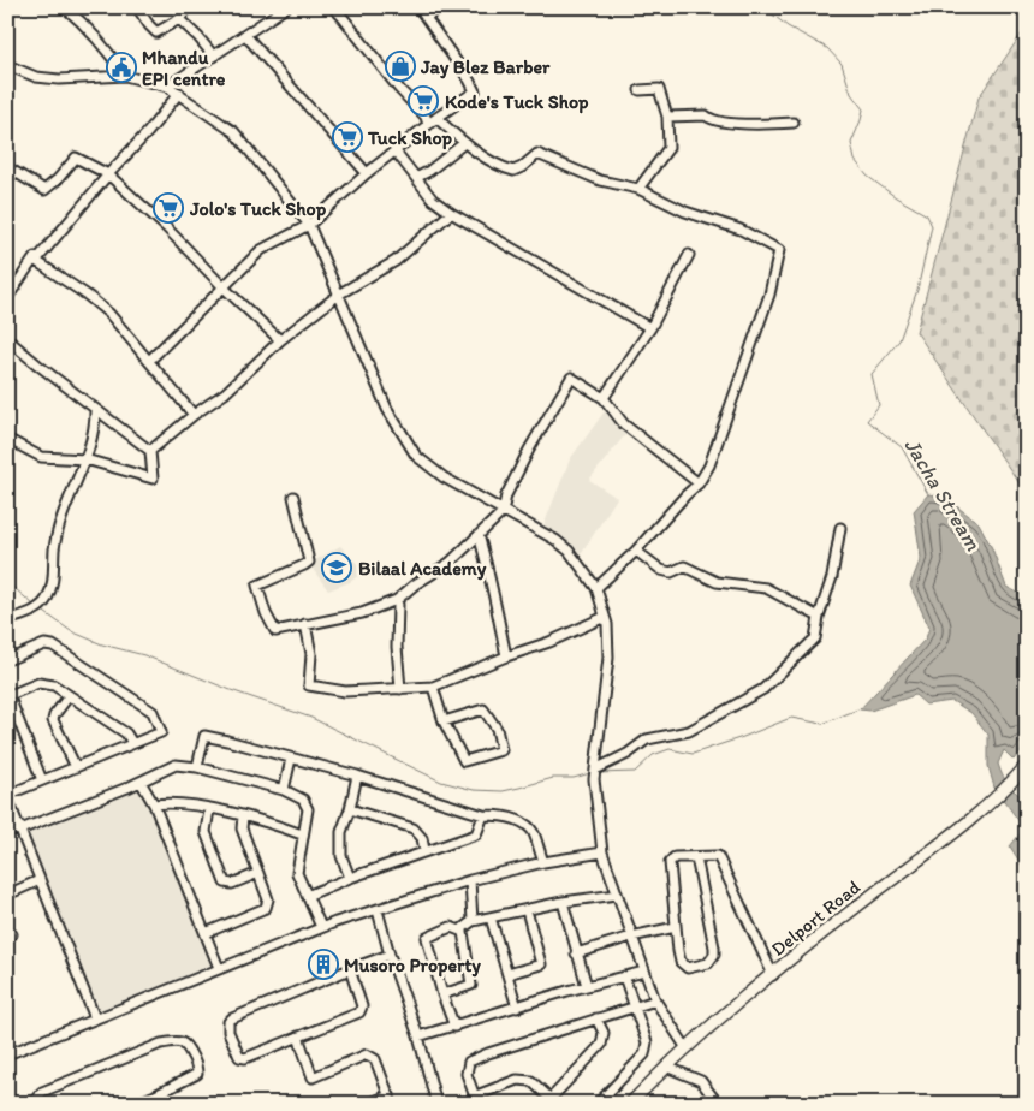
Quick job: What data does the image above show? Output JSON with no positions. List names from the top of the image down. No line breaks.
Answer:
{"streets":{"main road":["Delport Road"]},"water":["Jacha Stream"],"places":{"shop":["Jay Blez Barber"],"public building":["Mhandu EPI centre"],"supermarket":["Kode's Tuck Shop","Tuck Shop","Jolo's Tuck Shop"],"school or university":["Bilaal Academy"],"building":["Musoro Property"]}}
